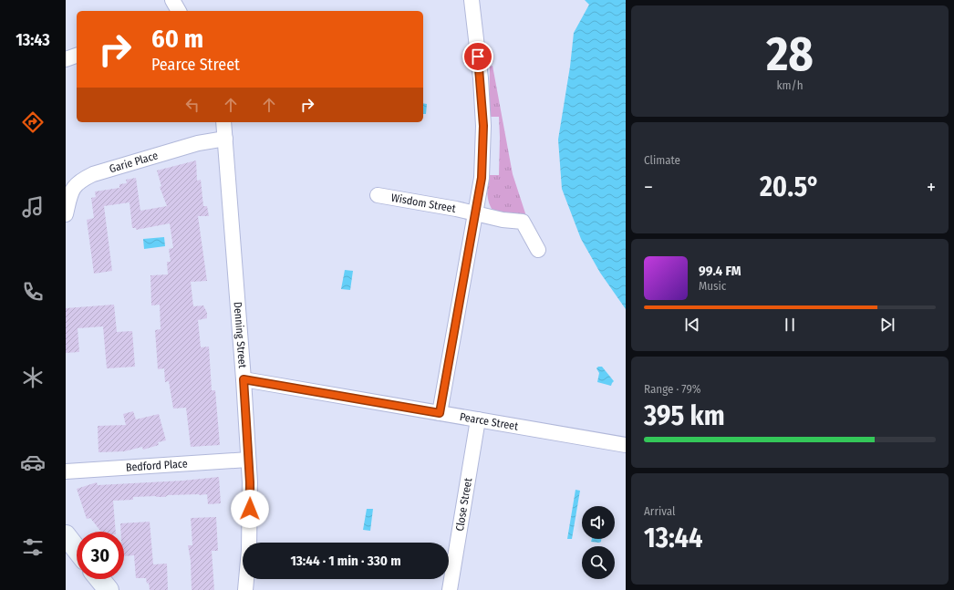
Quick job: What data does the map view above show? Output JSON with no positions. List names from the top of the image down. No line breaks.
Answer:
{"streets":{"street":["Garie Place","Wisdom Street","Denning Street","Pearce Street","Bedford Place","Close Street"]},"crossings":[["Garie Place","Denning Street"],["Denning Street","Pearce Street"],["Denning Street","Bedford Place"],["Pearce Street","Close Street"]],"page":{"tabs":"13:43","tile":[["28","km/h"],"Climate",["Range · 79%","395 km"],["Arrival","13:44"]],"turn":["60 m","Pearce Street"],"heat":["−","20.5°","+"],"song":["99.4 FM","Music"],"limit":"30","trip":"13:44 · 1 min · 330 m"}}
